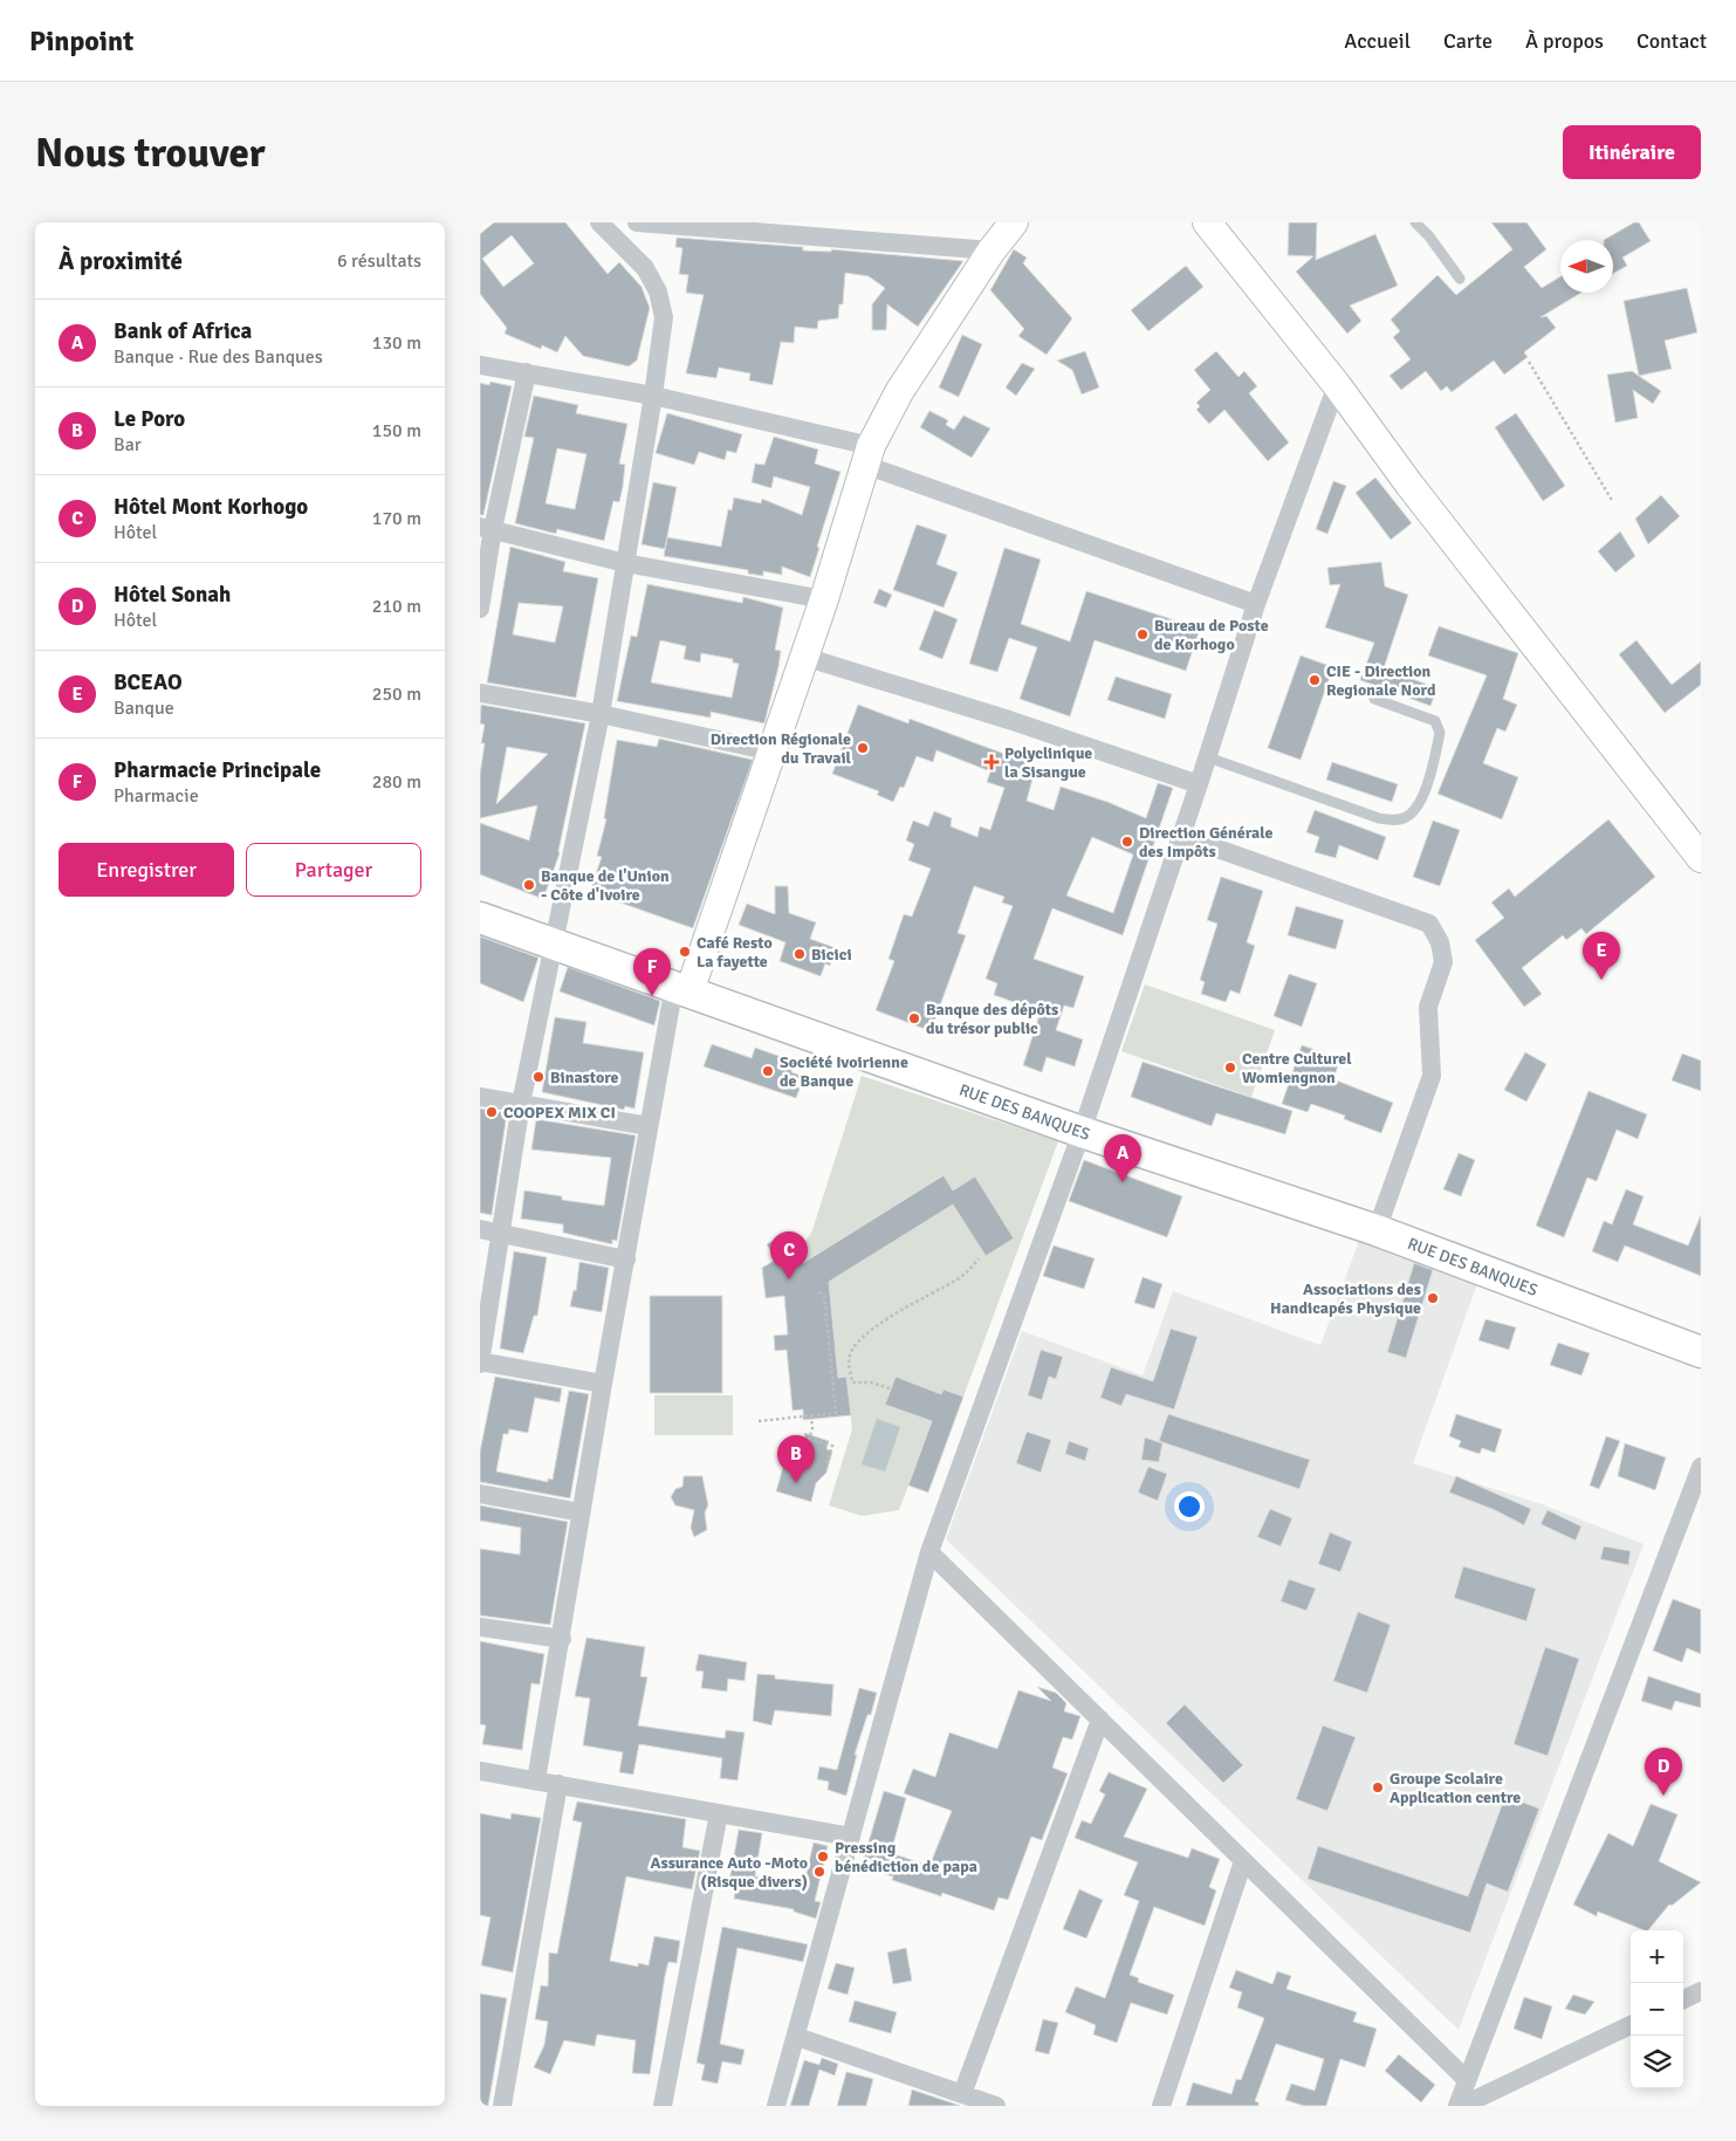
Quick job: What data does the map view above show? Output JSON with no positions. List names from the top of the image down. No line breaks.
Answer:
{"streets":{"main road":["RUE DES BANQUES"]},"places":{"other":["Bureau de Poste de Korhogo","CIE - Direction Regionale Nord","Direction Régionale du Travail","Direction Générale des Impôts","Banque de l'Union - Côte d'Ivoire","Café Resto La fayette","Bicici","Banque des dépôts du trésor public","Centre Culturel Womiengnon","Société Ivoirienne de Banque","Binastore","COOPEX MIX CI","Associations des Handicapés Physique","Groupe Scolaire Application centre","Pressing bénédiction de papa","Assurance Auto -Moto (Risque divers)"],"health":["Polyclinique la Sisangue"]},"north":"left","page":{"header":"Pinpoint","nav":["Accueil","Carte","À propos","Contact"],"buttons":["Itinéraire",["Enregistrer","Partager"]],"title":"Nous trouver","heading":["À proximité","6 résultats"],"list":[{"mark":"A","name":"Bank of Africa","note":"Banque · Rue des Banques","value":"130 m"},{"mark":"B","name":"Le Poro","note":"Bar","value":"150 m"},{"mark":"C","name":"Hôtel Mont Korhogo","note":"Hôtel","value":"170 m"},{"mark":"D","name":"Hôtel Sonah","note":"Hôtel","value":"210 m"},{"mark":"E","name":"BCEAO","note":"Banque","value":"250 m"},{"mark":"F","name":"Pharmacie Principale","note":"Pharmacie","value":"280 m"}],"pins":["E","F","A","C","B","D"],"map_buttons":["+","−"]}}
